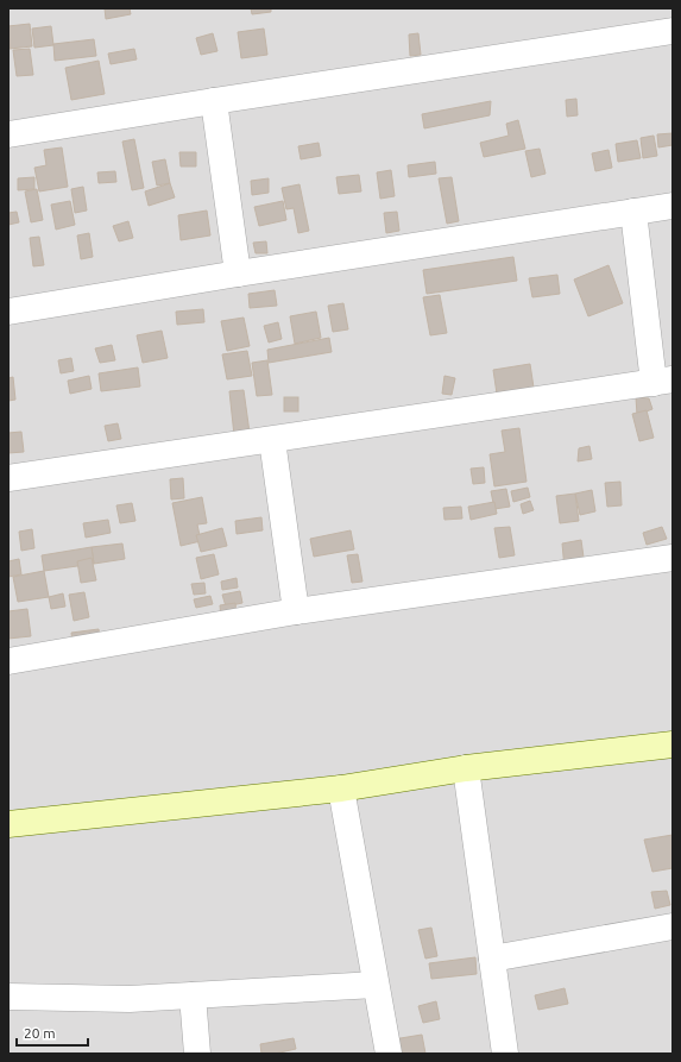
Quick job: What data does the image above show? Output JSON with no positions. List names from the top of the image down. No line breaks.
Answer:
{"scale_bar":"20 m"}
